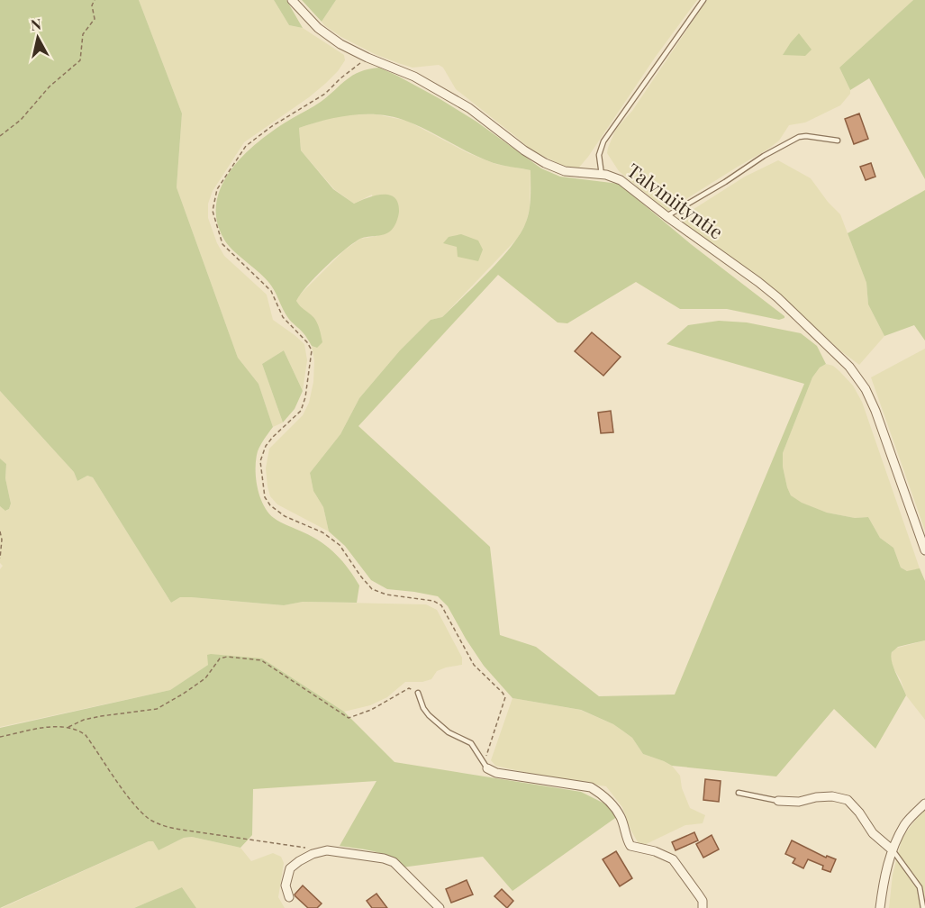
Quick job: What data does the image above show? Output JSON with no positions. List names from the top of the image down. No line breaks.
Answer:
{"streets":{"street":["Talviniityntie"]},"north":"top"}
